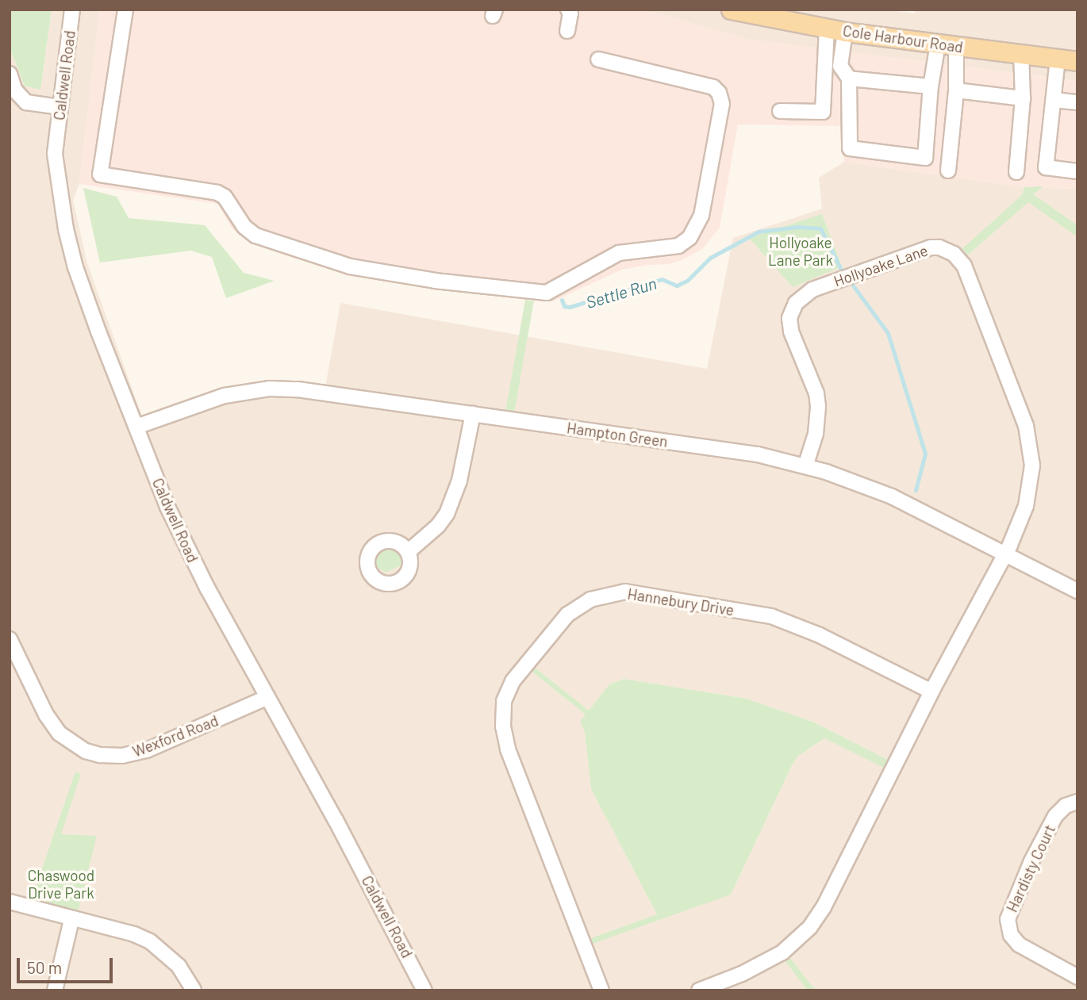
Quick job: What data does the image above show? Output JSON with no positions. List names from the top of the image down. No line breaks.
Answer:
{"streets":{"main road":["Cole Harbour Road"],"street":["Caldwell Road","Hollyoake Lane","Hampton Green","Hannebury Drive","Wexford Road","Hardisty Court"]},"crossings":[["Caldwell Road","Hampton Green"],["Caldwell Road","Wexford Road"],["Hollyoake Lane","Hampton Green"]],"water":["Settle Run"],"parks":["Hollyoake Lane Park","Chaswood Drive Park"],"scale_bar":"50 m"}
